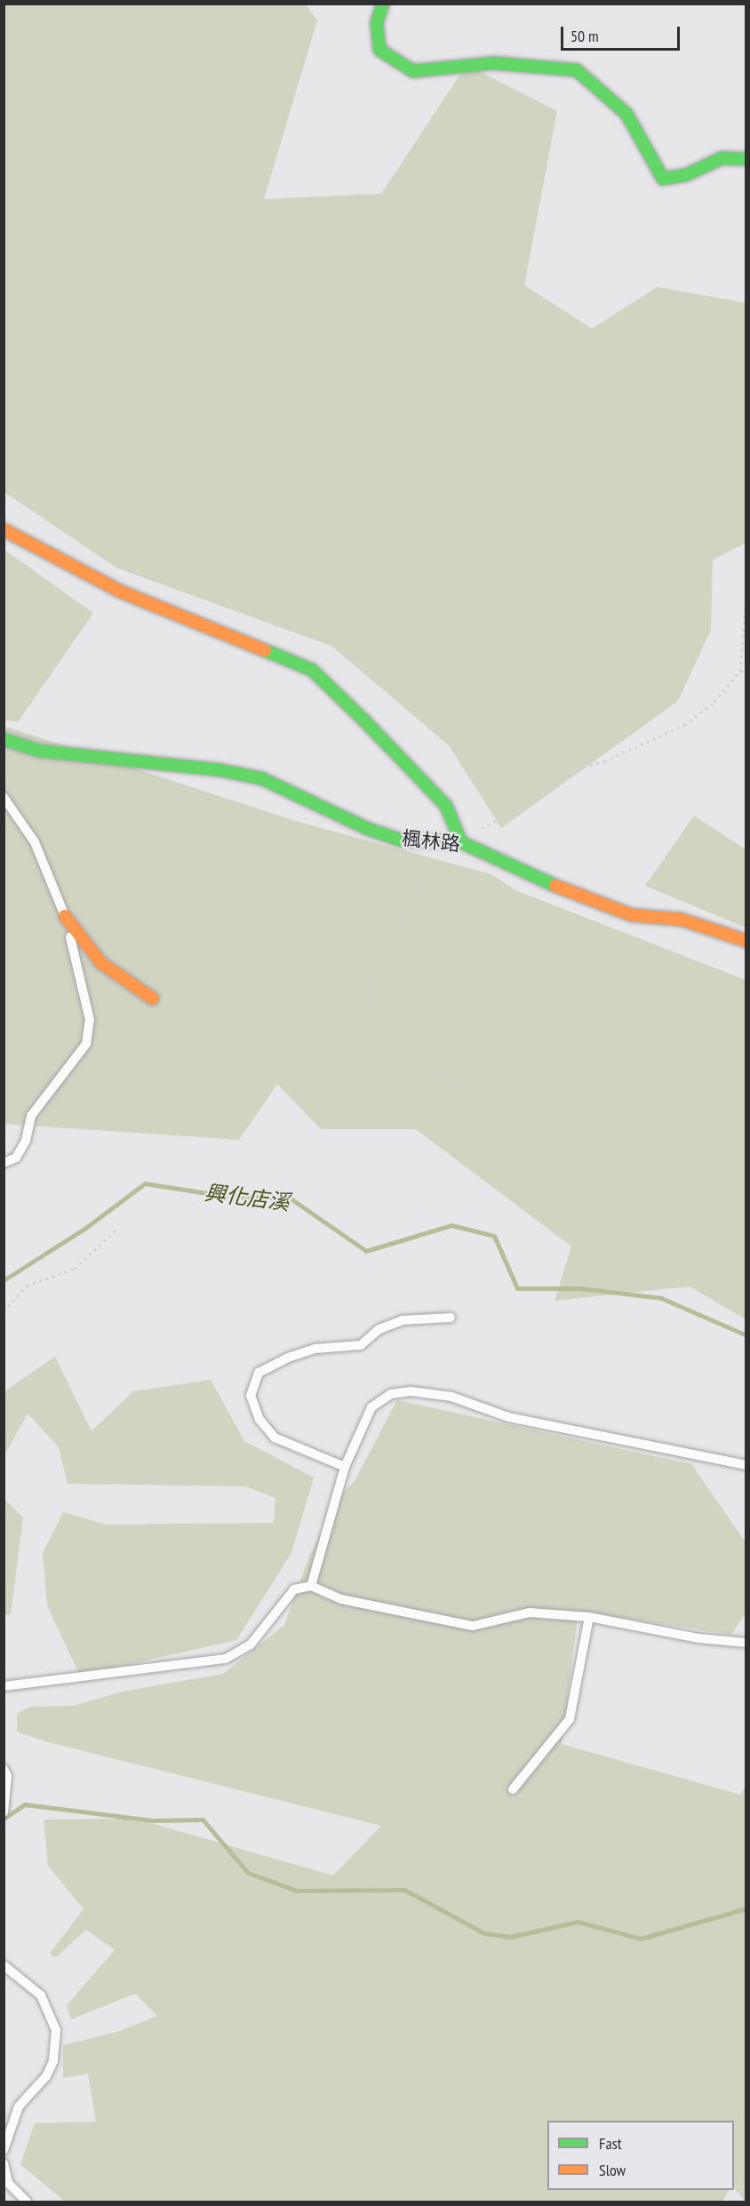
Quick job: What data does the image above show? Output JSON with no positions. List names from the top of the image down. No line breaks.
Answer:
{"streets":{"street":["楓林路"]},"water":["興化店溪"],"legend":["Fast","Slow"],"scale_bar":"50 m"}
